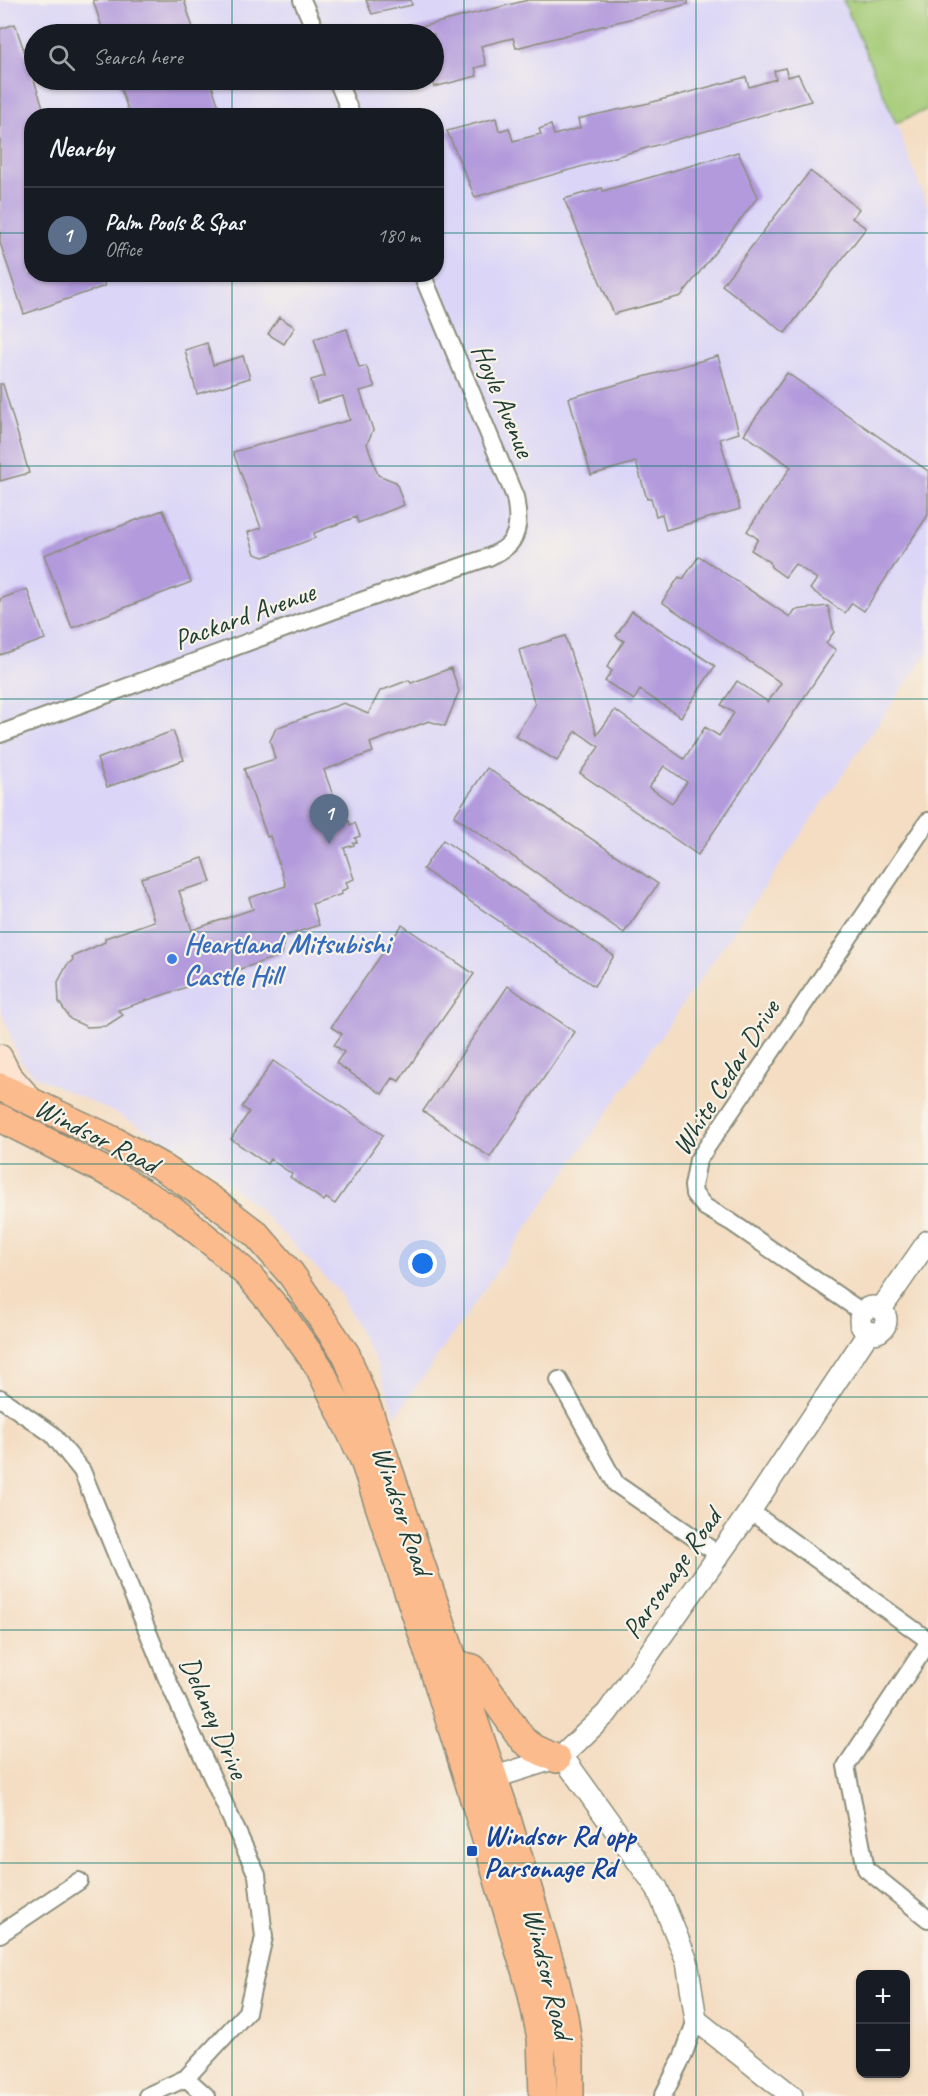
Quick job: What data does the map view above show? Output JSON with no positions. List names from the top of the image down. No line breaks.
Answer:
{"streets":{"main road":["Windsor Road"],"street":["Hoyle Avenue","Packard Avenue","White Cedar Drive","Parsonage Road","Delaney Drive"]},"crossings":[["Hoyle Avenue","Packard Avenue"],["White Cedar Drive","Parsonage Road"],["Windsor Road","Parsonage Road"]],"places":{"other":["Heartland Mitsubishi Castle Hill"],"transit":["Windsor Rd opp Parsonage Rd"]},"page":{"search":"Search here","heading":"Nearby","list":[{"mark":"1","name":"Palm Pools & Spas","note":"Office","value":"180 m"}],"pins":"1","map_buttons":["+","−"]}}
